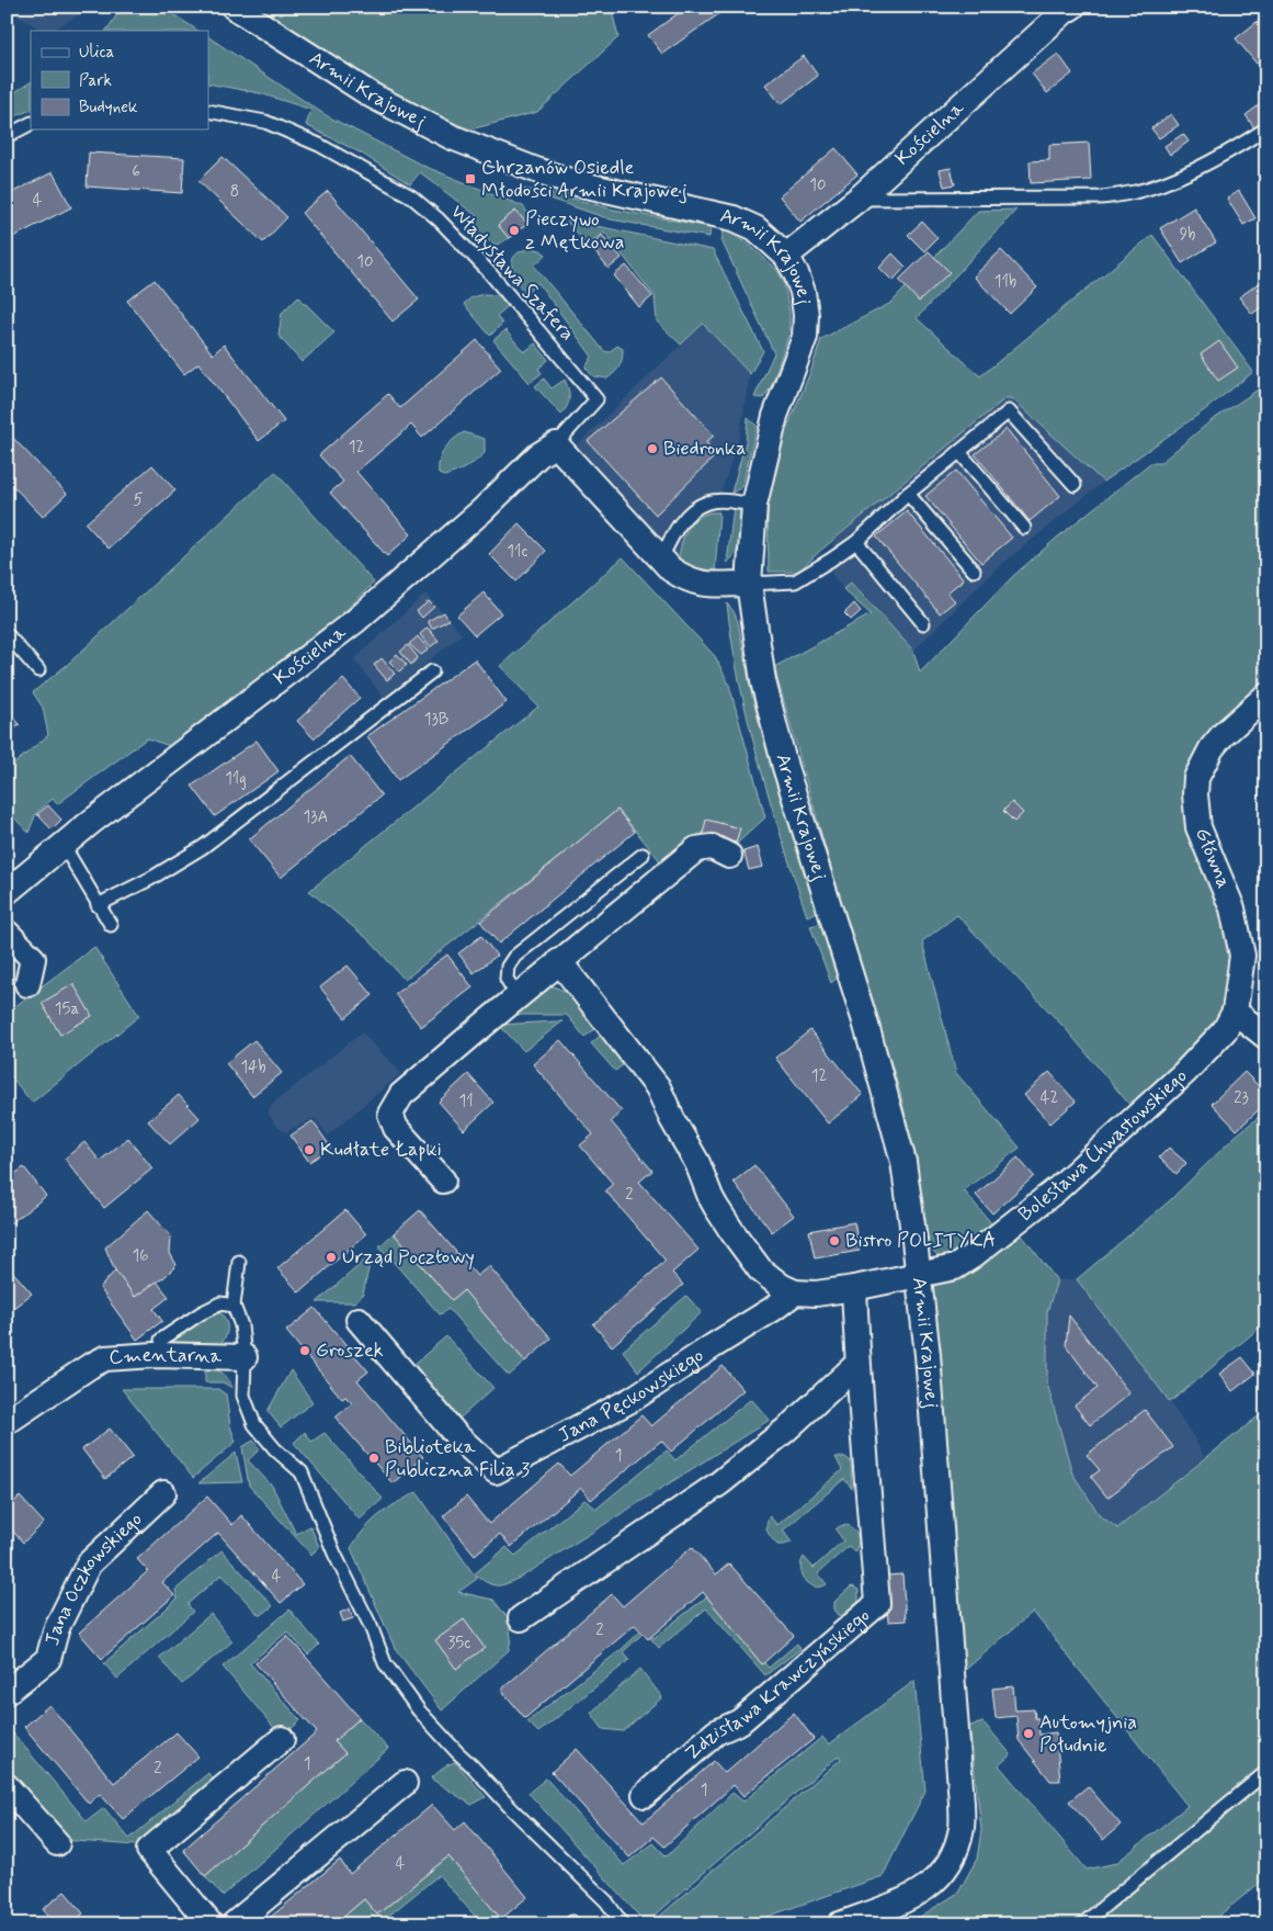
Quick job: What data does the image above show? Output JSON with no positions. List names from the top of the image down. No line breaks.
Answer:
{"streets":{"street":["Armii Krajowej","Kościelna","Główna","Bolesława Chwastowskiego","Cmentarna","Jana Pęckowskiego","Jana Oczkowskiego","Zdzisława Krawczyńskiego"],"lane":["Władysława Szafera"]},"crossings":[["Armii Krajowej","Kościelna"],["Armii Krajowej","Bolesława Chwastowskiego"],["Kościelna","Władysława Szafera"],["Główna","Bolesława Chwastowskiego"]],"places":{"transit":["Chrzanów Osiedle Młodości Armii Krajowej"],"other":["Pieczywo z Mętkowa","Biedronka","Kudłate Łapki","Bistro POLITYKA","Urząd Pocztowy","Groszek","Biblioteka Publiczna Filia 3","Automyjnia Południe"]},"house_numbers":["6","10","8","4","9b","10","11b","12","5","11c","13B","11g","13A","15a","14b","12","42","23","11","2","16","1","4","2","35c","1","2","1","4"],"legend":["Ulica","Park","Budynek"]}
